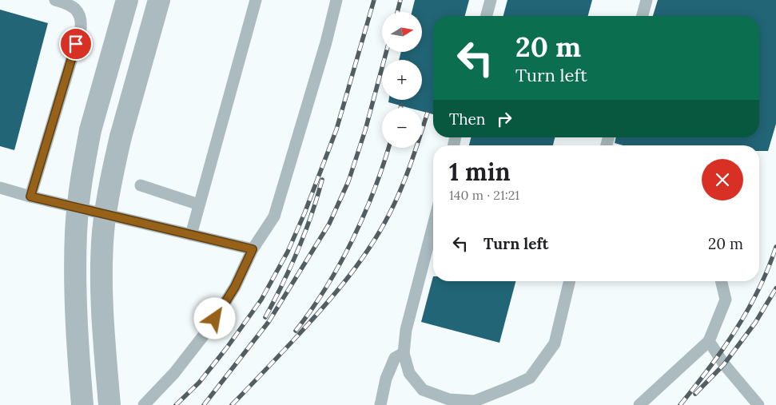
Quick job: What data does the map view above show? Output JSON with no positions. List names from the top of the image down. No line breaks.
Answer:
{"north":"right","page":{"map_buttons":["+","−"],"turn":["20 m","Turn left"],"then":"Then","heading":["1 min","140 m · 21:21"],"list":[{"name":"Turn left","value":"20 m"}]}}
